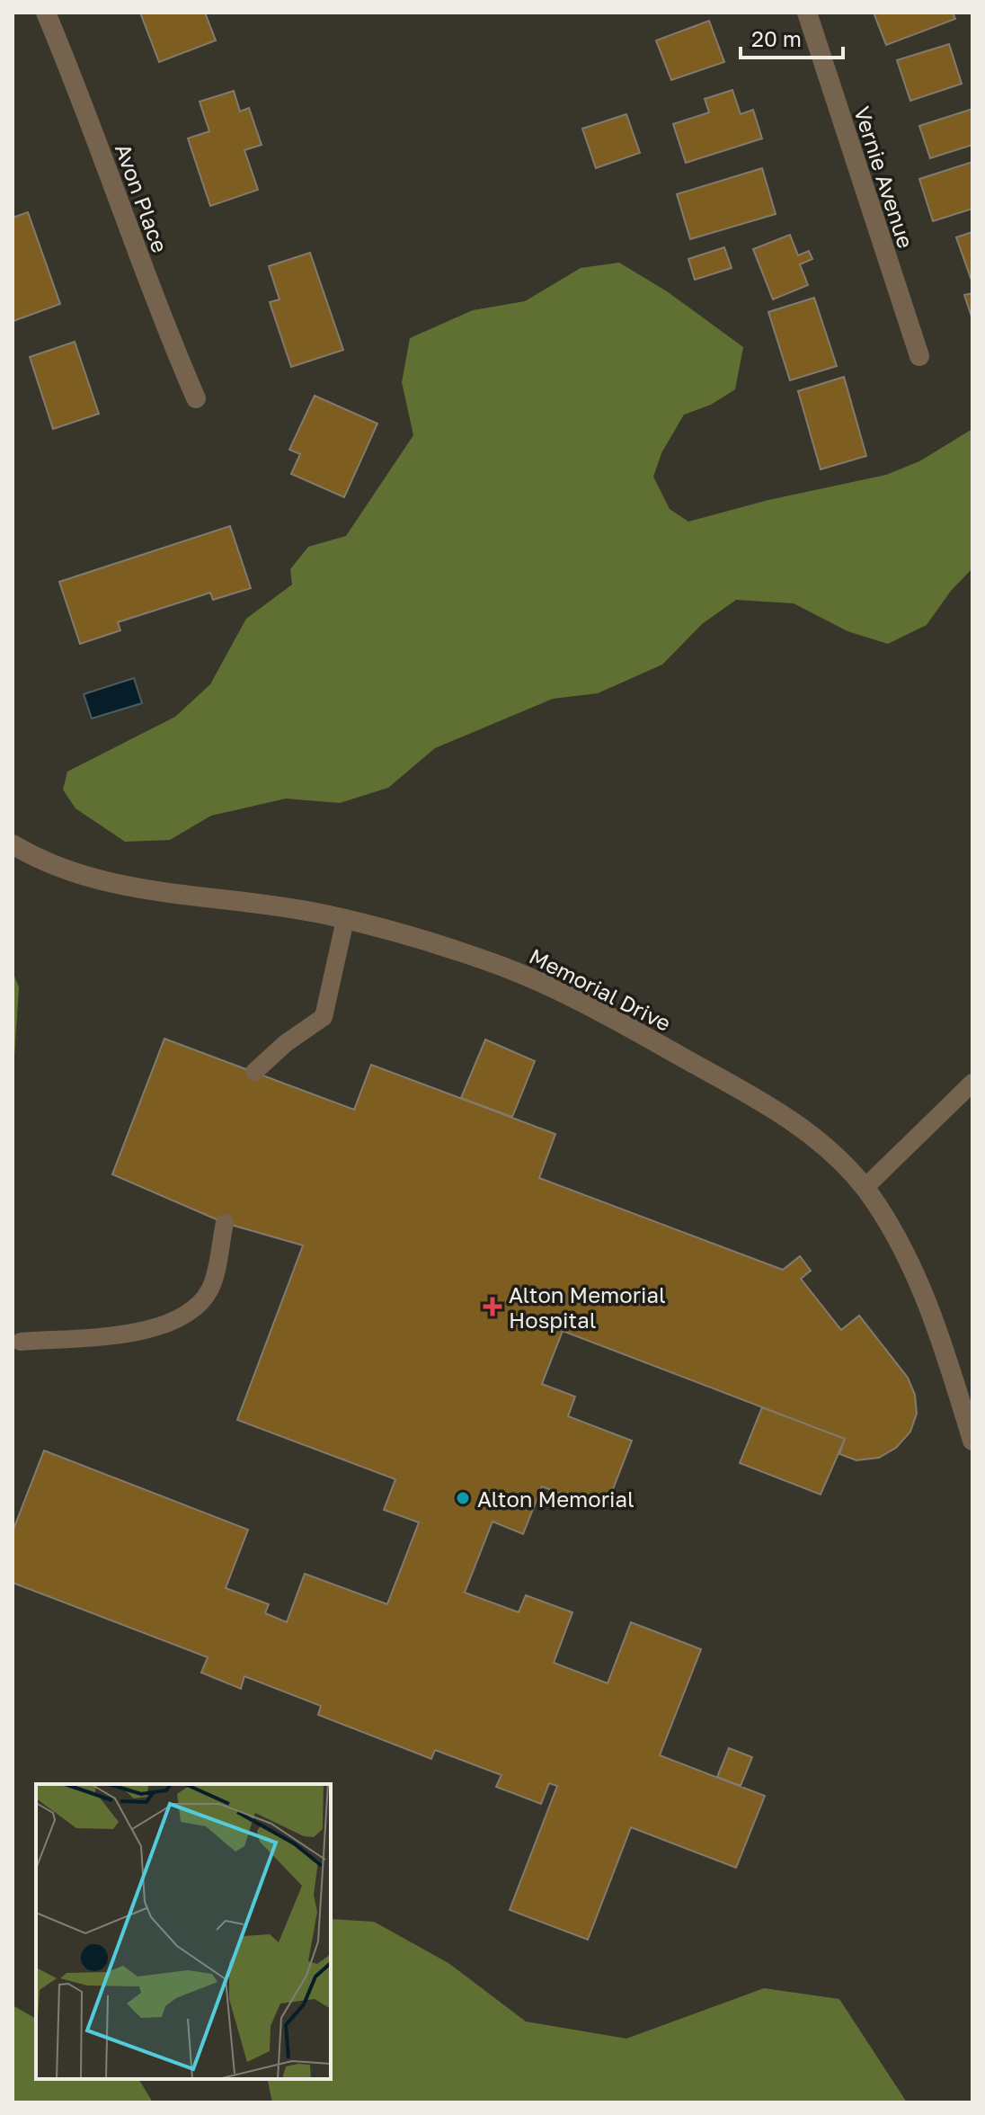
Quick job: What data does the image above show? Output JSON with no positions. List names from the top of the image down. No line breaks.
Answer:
{"streets":{"street":["Vernie Avenue","Avon Place","Memorial Drive"]},"places":{"health":["Alton Memorial Hospital"],"other":["Alton Memorial"]},"scale_bar":"20 m"}
